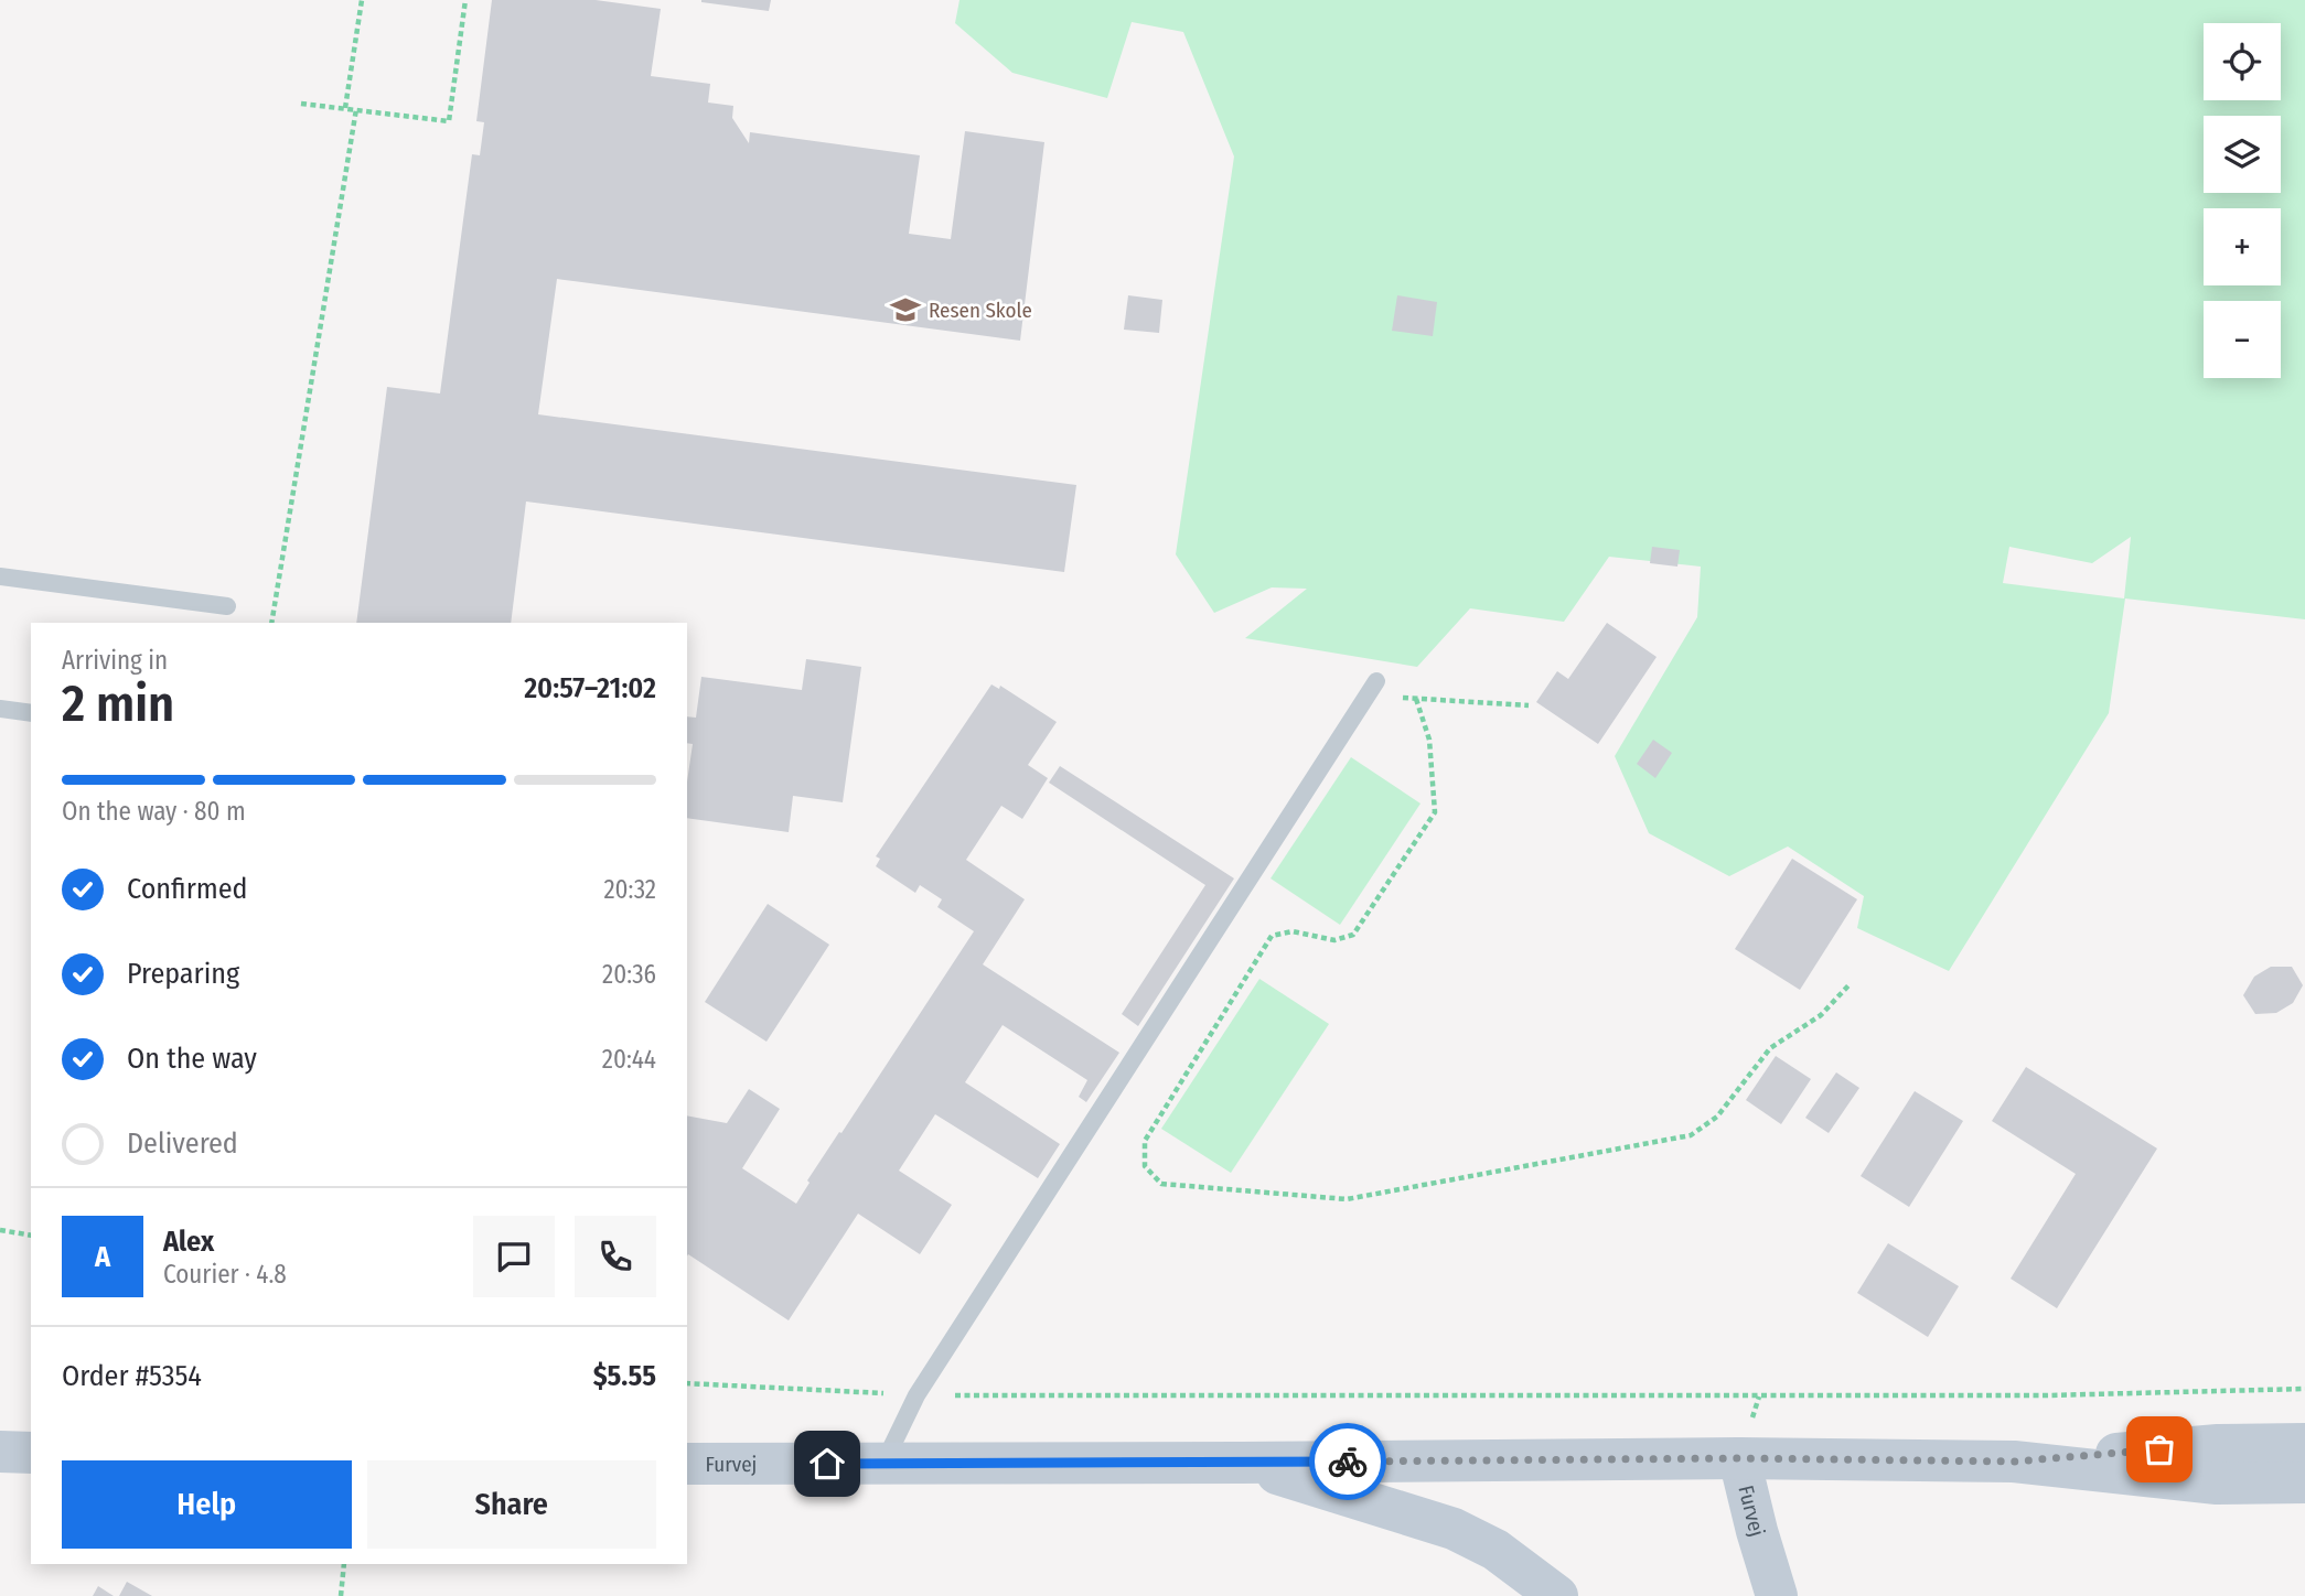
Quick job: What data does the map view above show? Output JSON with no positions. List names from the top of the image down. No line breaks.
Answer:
{"streets":{"main road":["Furvej"]},"places":{"school or university":["Resen Skole"]},"page":{"map_buttons":["+","−"],"heading":["2 min","Arriving in","20:57–21:02"],"panel":["Alex","Courier · 4.8","Order #5354","$5.55"],"bar":"On the way · 80 m","list":[["Confirmed","20:32"],["Preparing","20:36"],["On the way","20:44"],"Delivered"],"round":"A","buttons":["Help","Share"]}}
